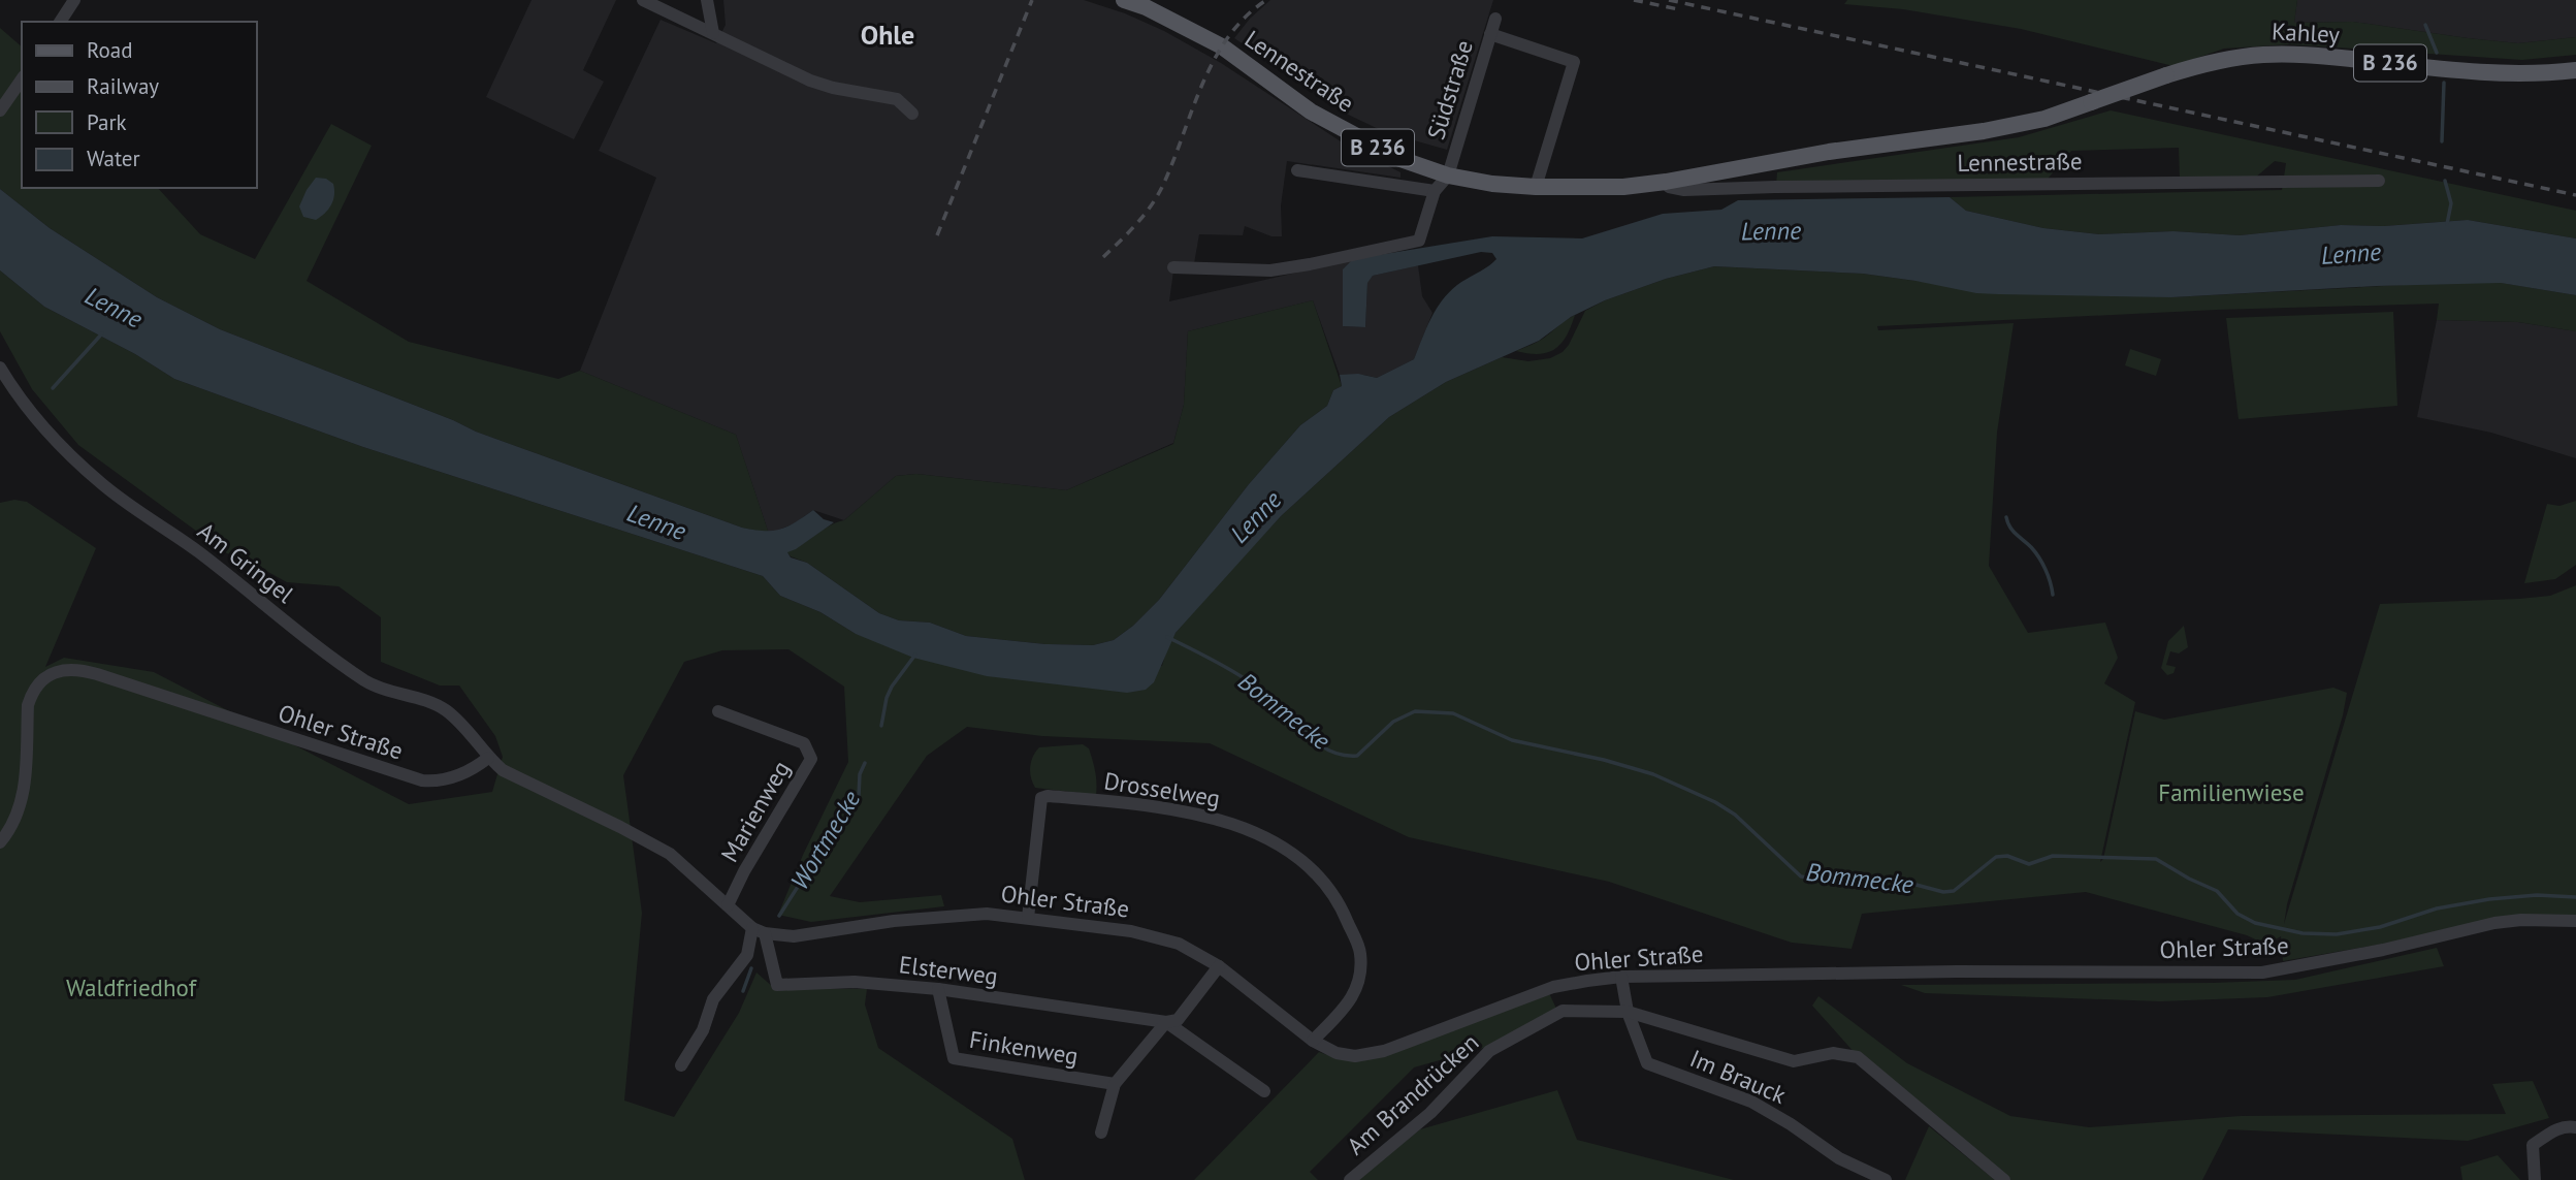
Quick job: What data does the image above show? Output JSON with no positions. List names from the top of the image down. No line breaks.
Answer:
{"streets":{"main road":["Kahley","B 236","Lennestraße"],"street":["Südstraße","Am Gringel","Ohler Straße","Drosselweg","Marienweg","Elsterweg","Finkenweg","Im Brauck","Am Brandrücken"]},"crossings":[["Kahley","Lennestraße"],["Lennestraße","Südstraße"],["Am Gringel","Ohler Straße"],["Ohler Straße","Drosselweg"],["Ohler Straße","Elsterweg"],["Ohler Straße","Im Brauck"],["Elsterweg","Finkenweg"],["Im Brauck","Am Brandrücken"]],"districts":["Ohle"],"water":["Lenne","Bommecke","Wortmecke"],"parks":["Familienwiese","Waldfriedhof"],"legend":["Road","Railway","Park","Water"]}
